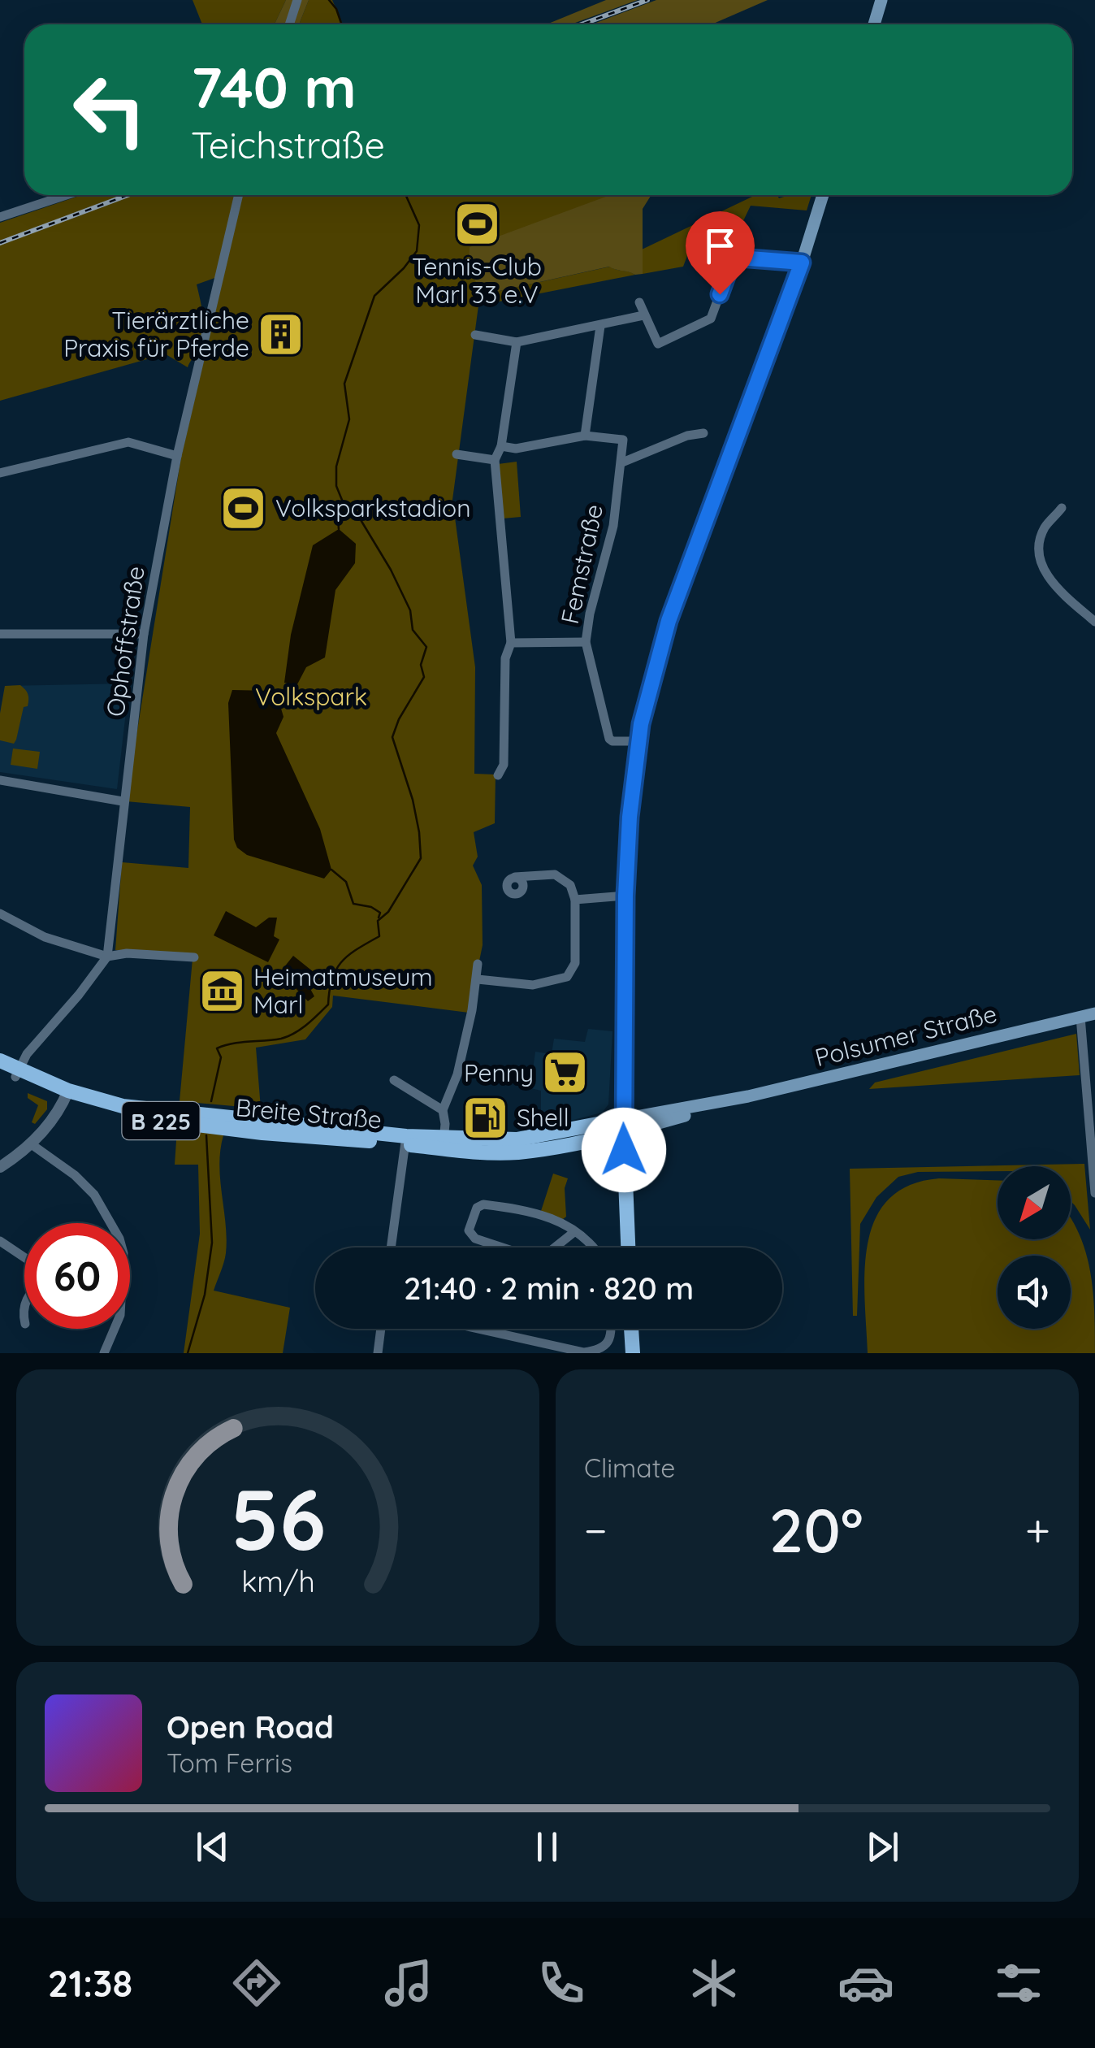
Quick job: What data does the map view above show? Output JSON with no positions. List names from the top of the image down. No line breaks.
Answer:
{"streets":{"main road":["Polsumer Straße","Breite Straße","B 225"],"street":["Femstraße","Ophoffstraße"]},"crossings":[["Polsumer Straße","Breite Straße"]],"parks":["Volkspark"],"places":{"sports":["Tennis-Club Marl 33 e.V","Volksparkstadion"],"building":["Tierärztliche Praxis für Pferde"],"museum":["Heimatmuseum Marl"],"supermarket":["Penny"],"fuel station":["Shell"]},"north":"bottom left","page":{"turn":["740 m","Teichstraße"],"limit":"60","trip":"21:40 · 2 min · 820 m","tile":"Climate","heat":["−","20°","+"],"song":["Open Road","Tom Ferris"],"tabs":"21:38","gauge":["56","km/h"]}}
